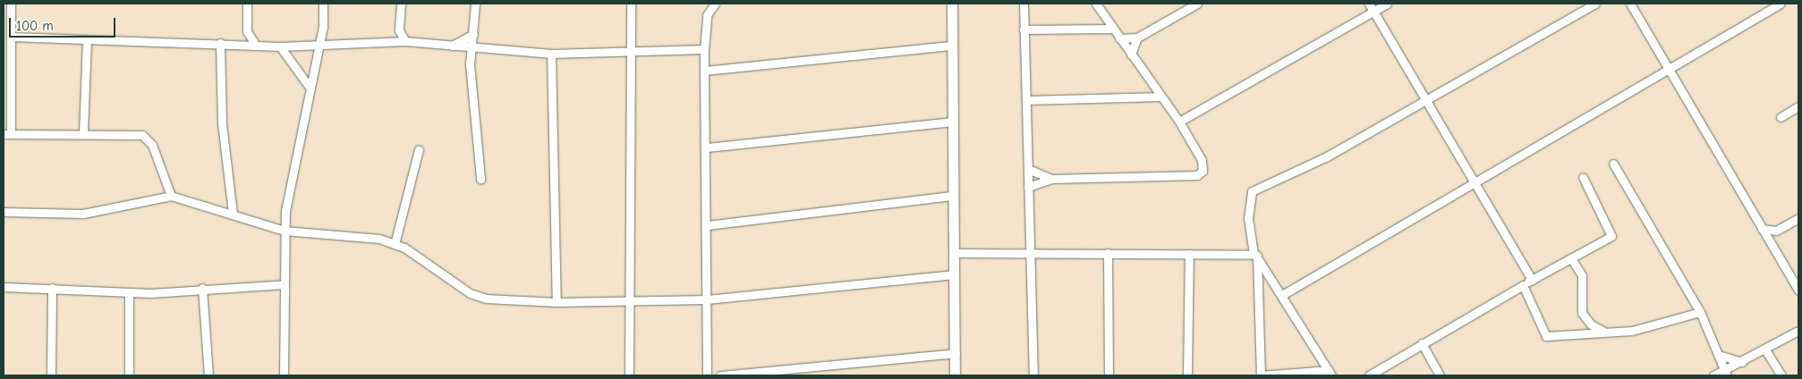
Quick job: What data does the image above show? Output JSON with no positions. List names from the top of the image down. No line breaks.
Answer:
{"scale_bar":"100 m"}
